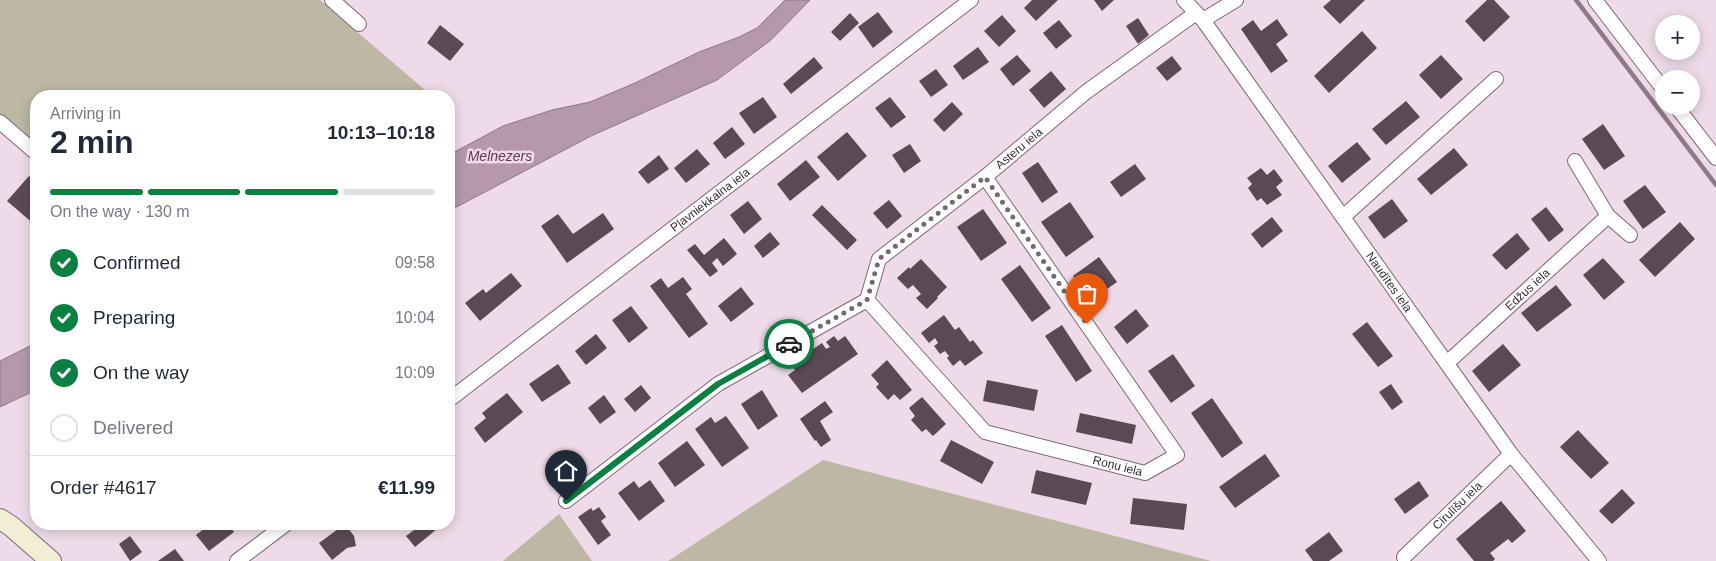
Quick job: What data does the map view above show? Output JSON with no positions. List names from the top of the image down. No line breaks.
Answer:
{"streets":{"street":["Asteru iela","Pļavniekkalna iela","Naudītes iela","Edžus iela","Roņu iela","Cīrulīšu iela"]},"crossings":[["Asteru iela","Naudītes iela"],["Asteru iela","Roņu iela"],["Naudītes iela","Edžus iela"],["Naudītes iela","Cīrulīšu iela"]],"water":["Melnezers"],"page":{"map_buttons":["+","−"],"heading":["2 min","Arriving in","10:13–10:18"],"panel":["Order #4617","€11.99"],"bar":"On the way · 130 m","list":[["Confirmed","09:58"],["Preparing","10:04"],["On the way","10:09"],"Delivered"]}}
